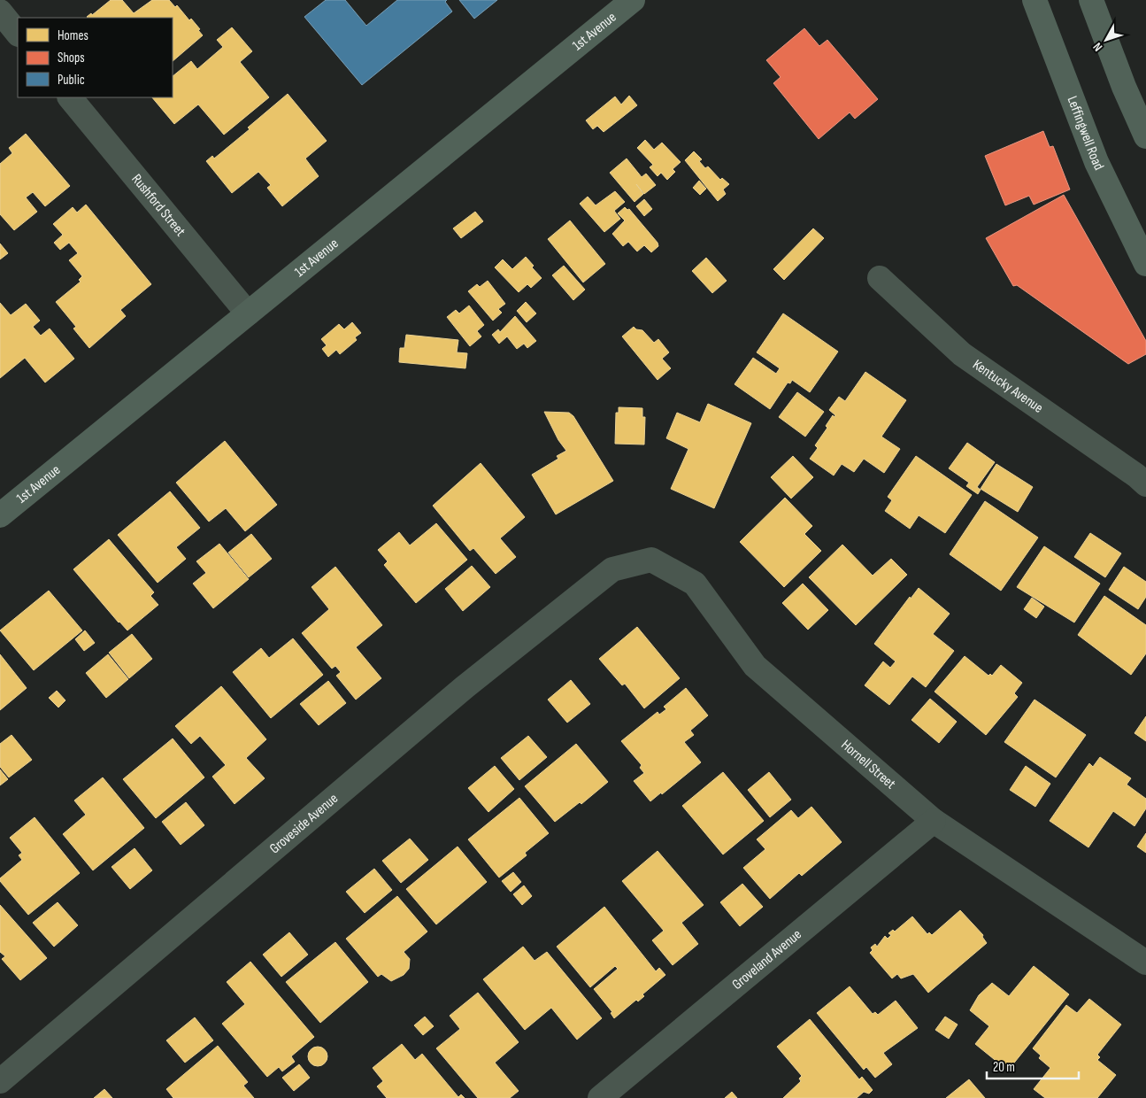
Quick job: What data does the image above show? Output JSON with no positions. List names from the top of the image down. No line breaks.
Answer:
{"streets":{"main road":["1st Avenue","Leffingwell Road"],"street":["Rushford Street","Kentucky Avenue","Hornell Street","Groveside Avenue","Groveland Avenue"]},"crossings":[["1st Avenue","Rushford Street"],["Hornell Street","Groveside Avenue"],["Hornell Street","Groveland Avenue"]],"legend":["Homes","Shops","Public"],"scale_bar":"20 m","north":"bottom left"}
